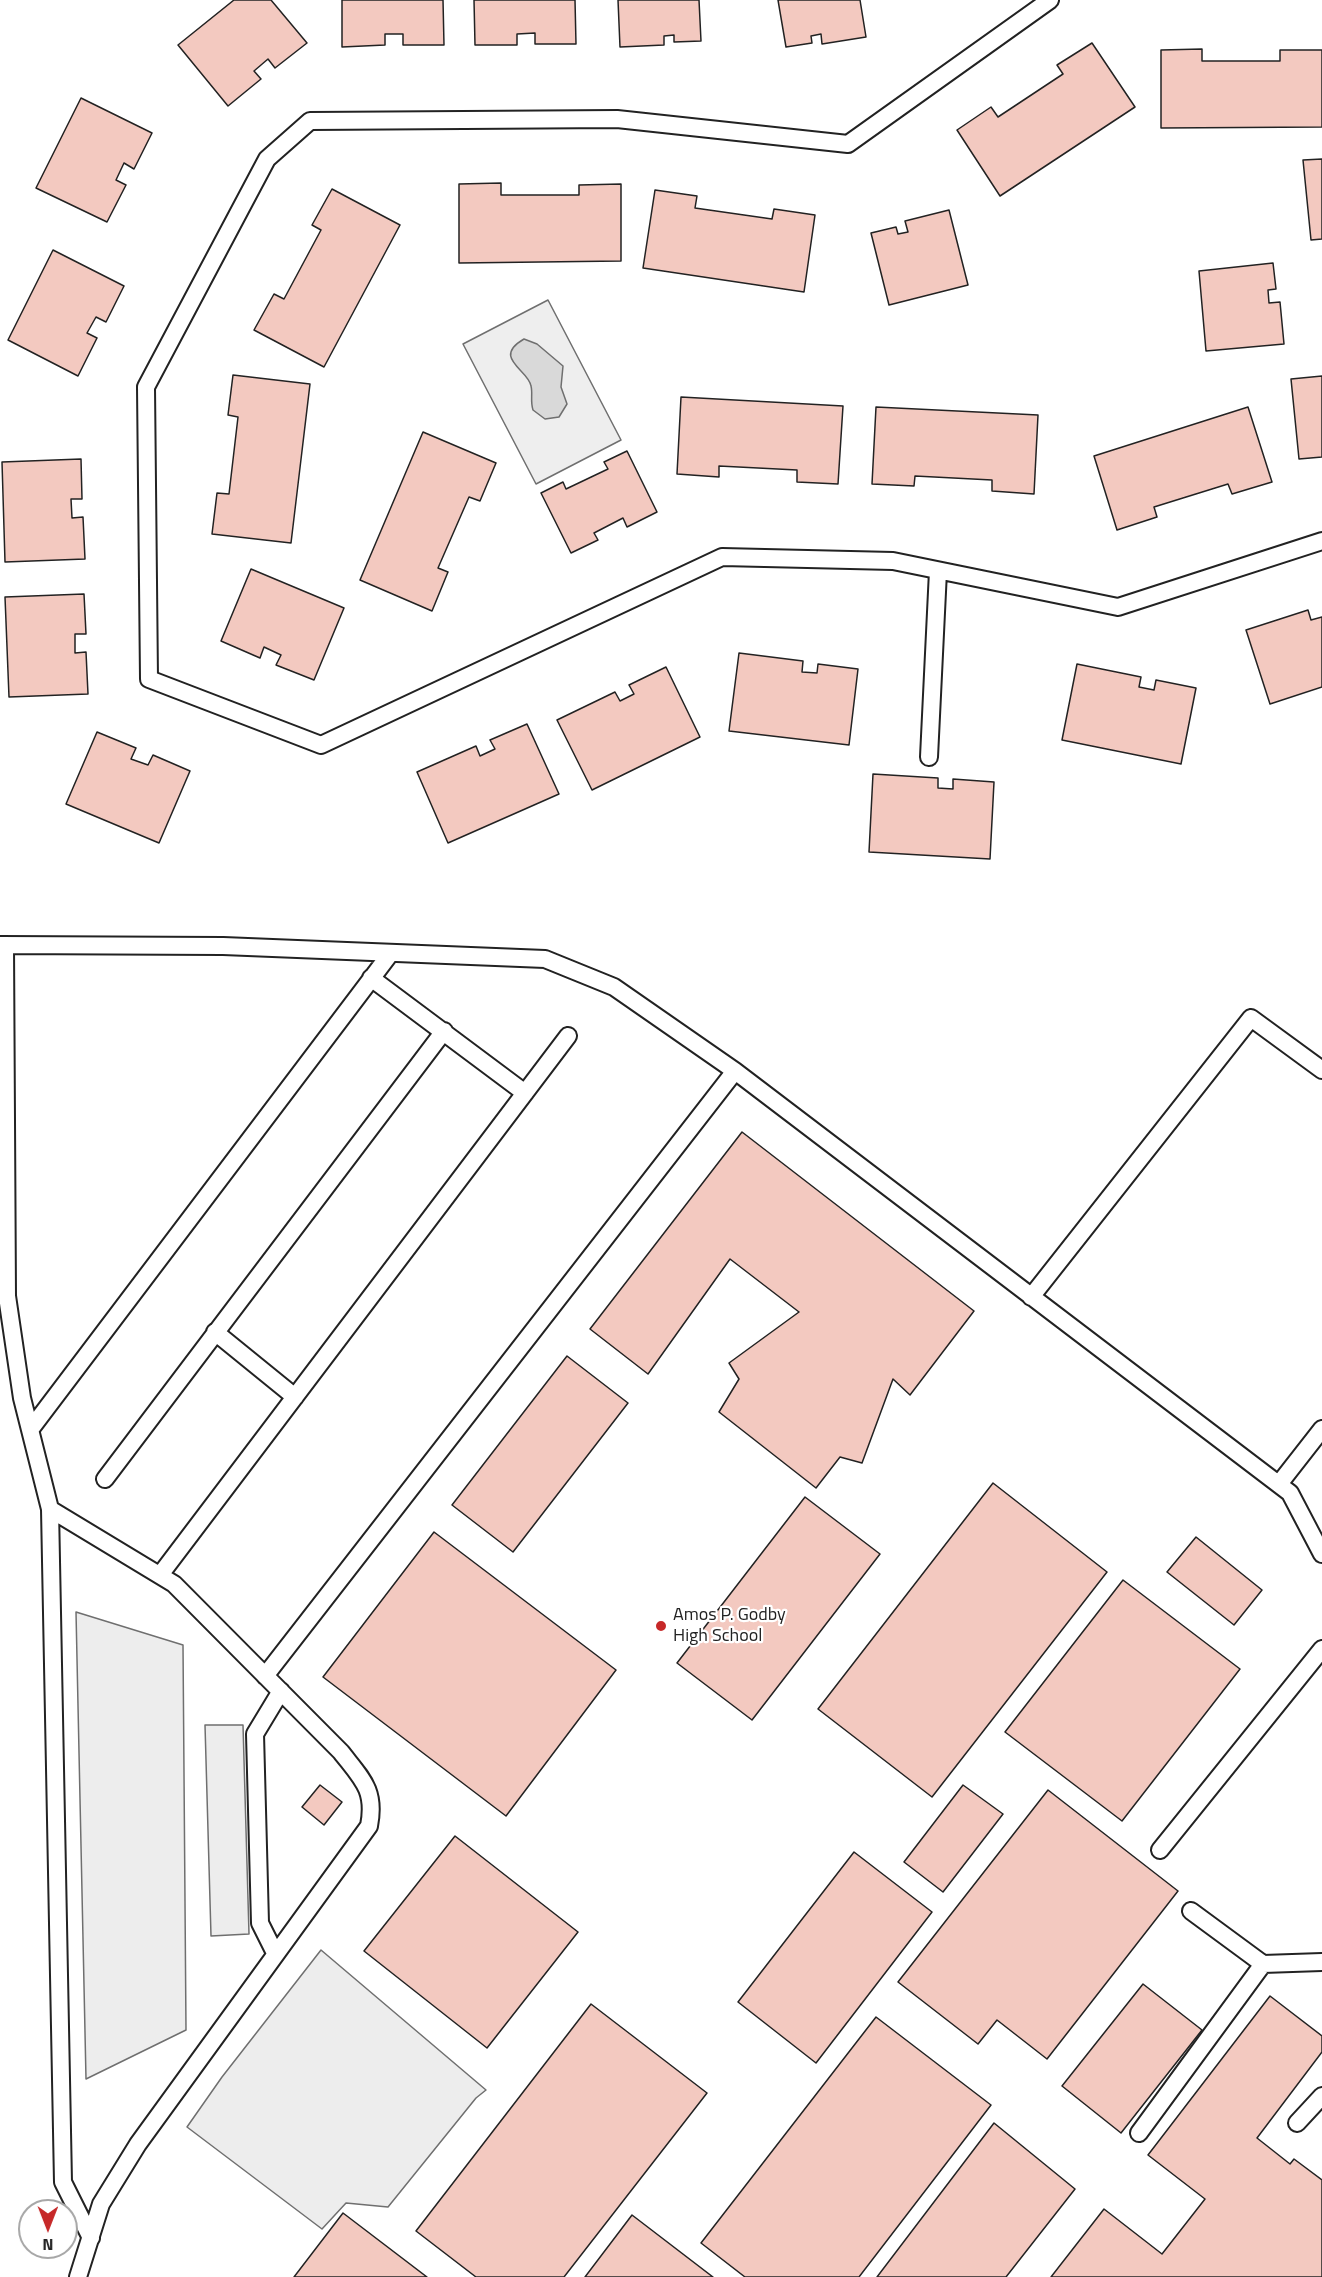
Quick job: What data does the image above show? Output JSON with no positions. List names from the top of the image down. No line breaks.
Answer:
{"places":["Amos P. Godby High School"],"north":"bottom"}
